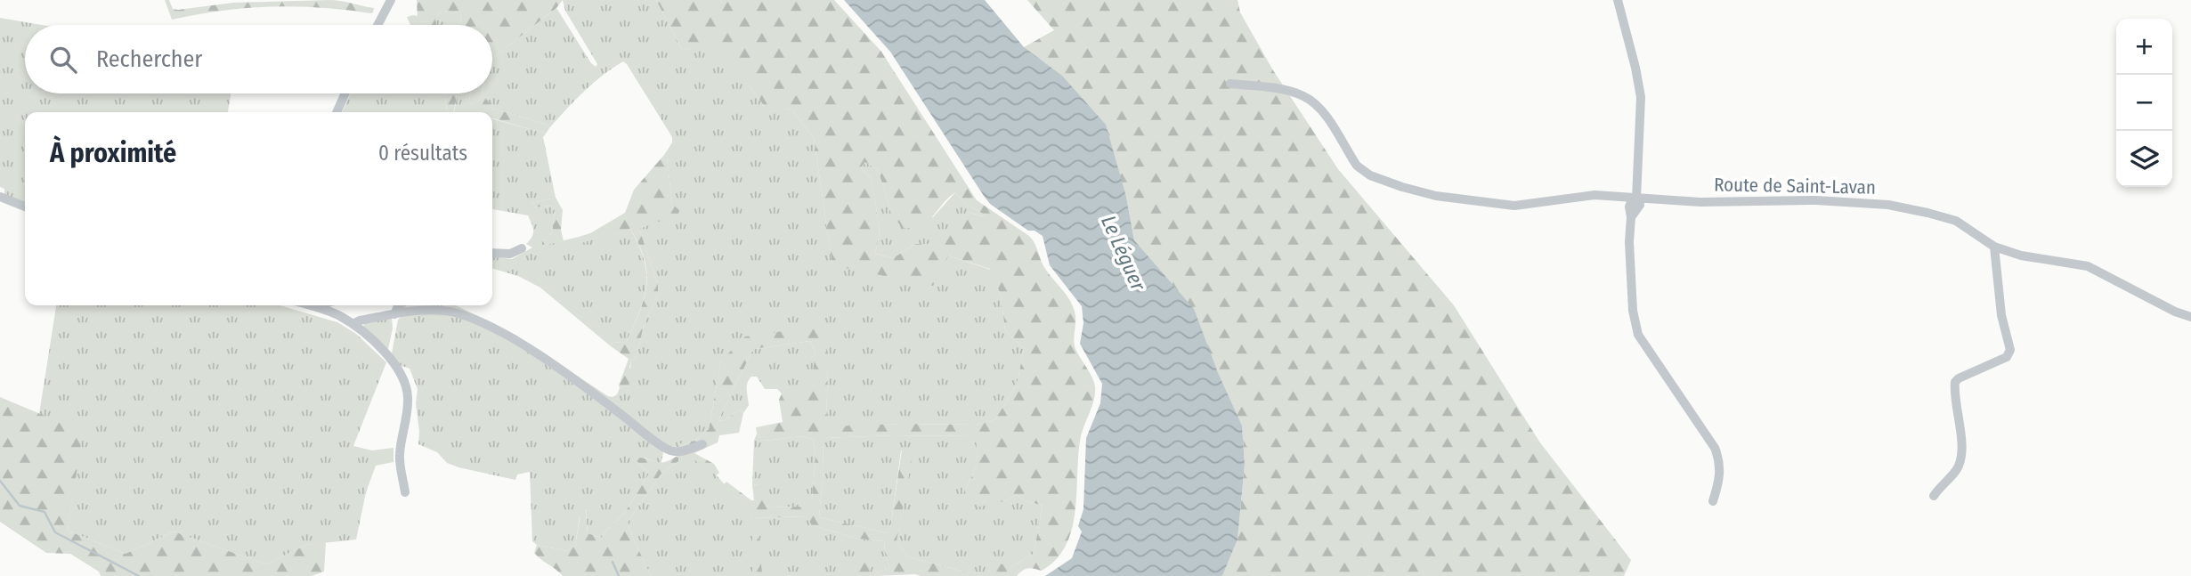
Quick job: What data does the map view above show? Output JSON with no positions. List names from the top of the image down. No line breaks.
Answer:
{"streets":{"street":["Route de Saint-Lavan"]},"water":["Le Léguer"],"page":{"map_buttons":["+","−"],"search":"Rechercher","heading":["À proximité","0 résultats"]}}
